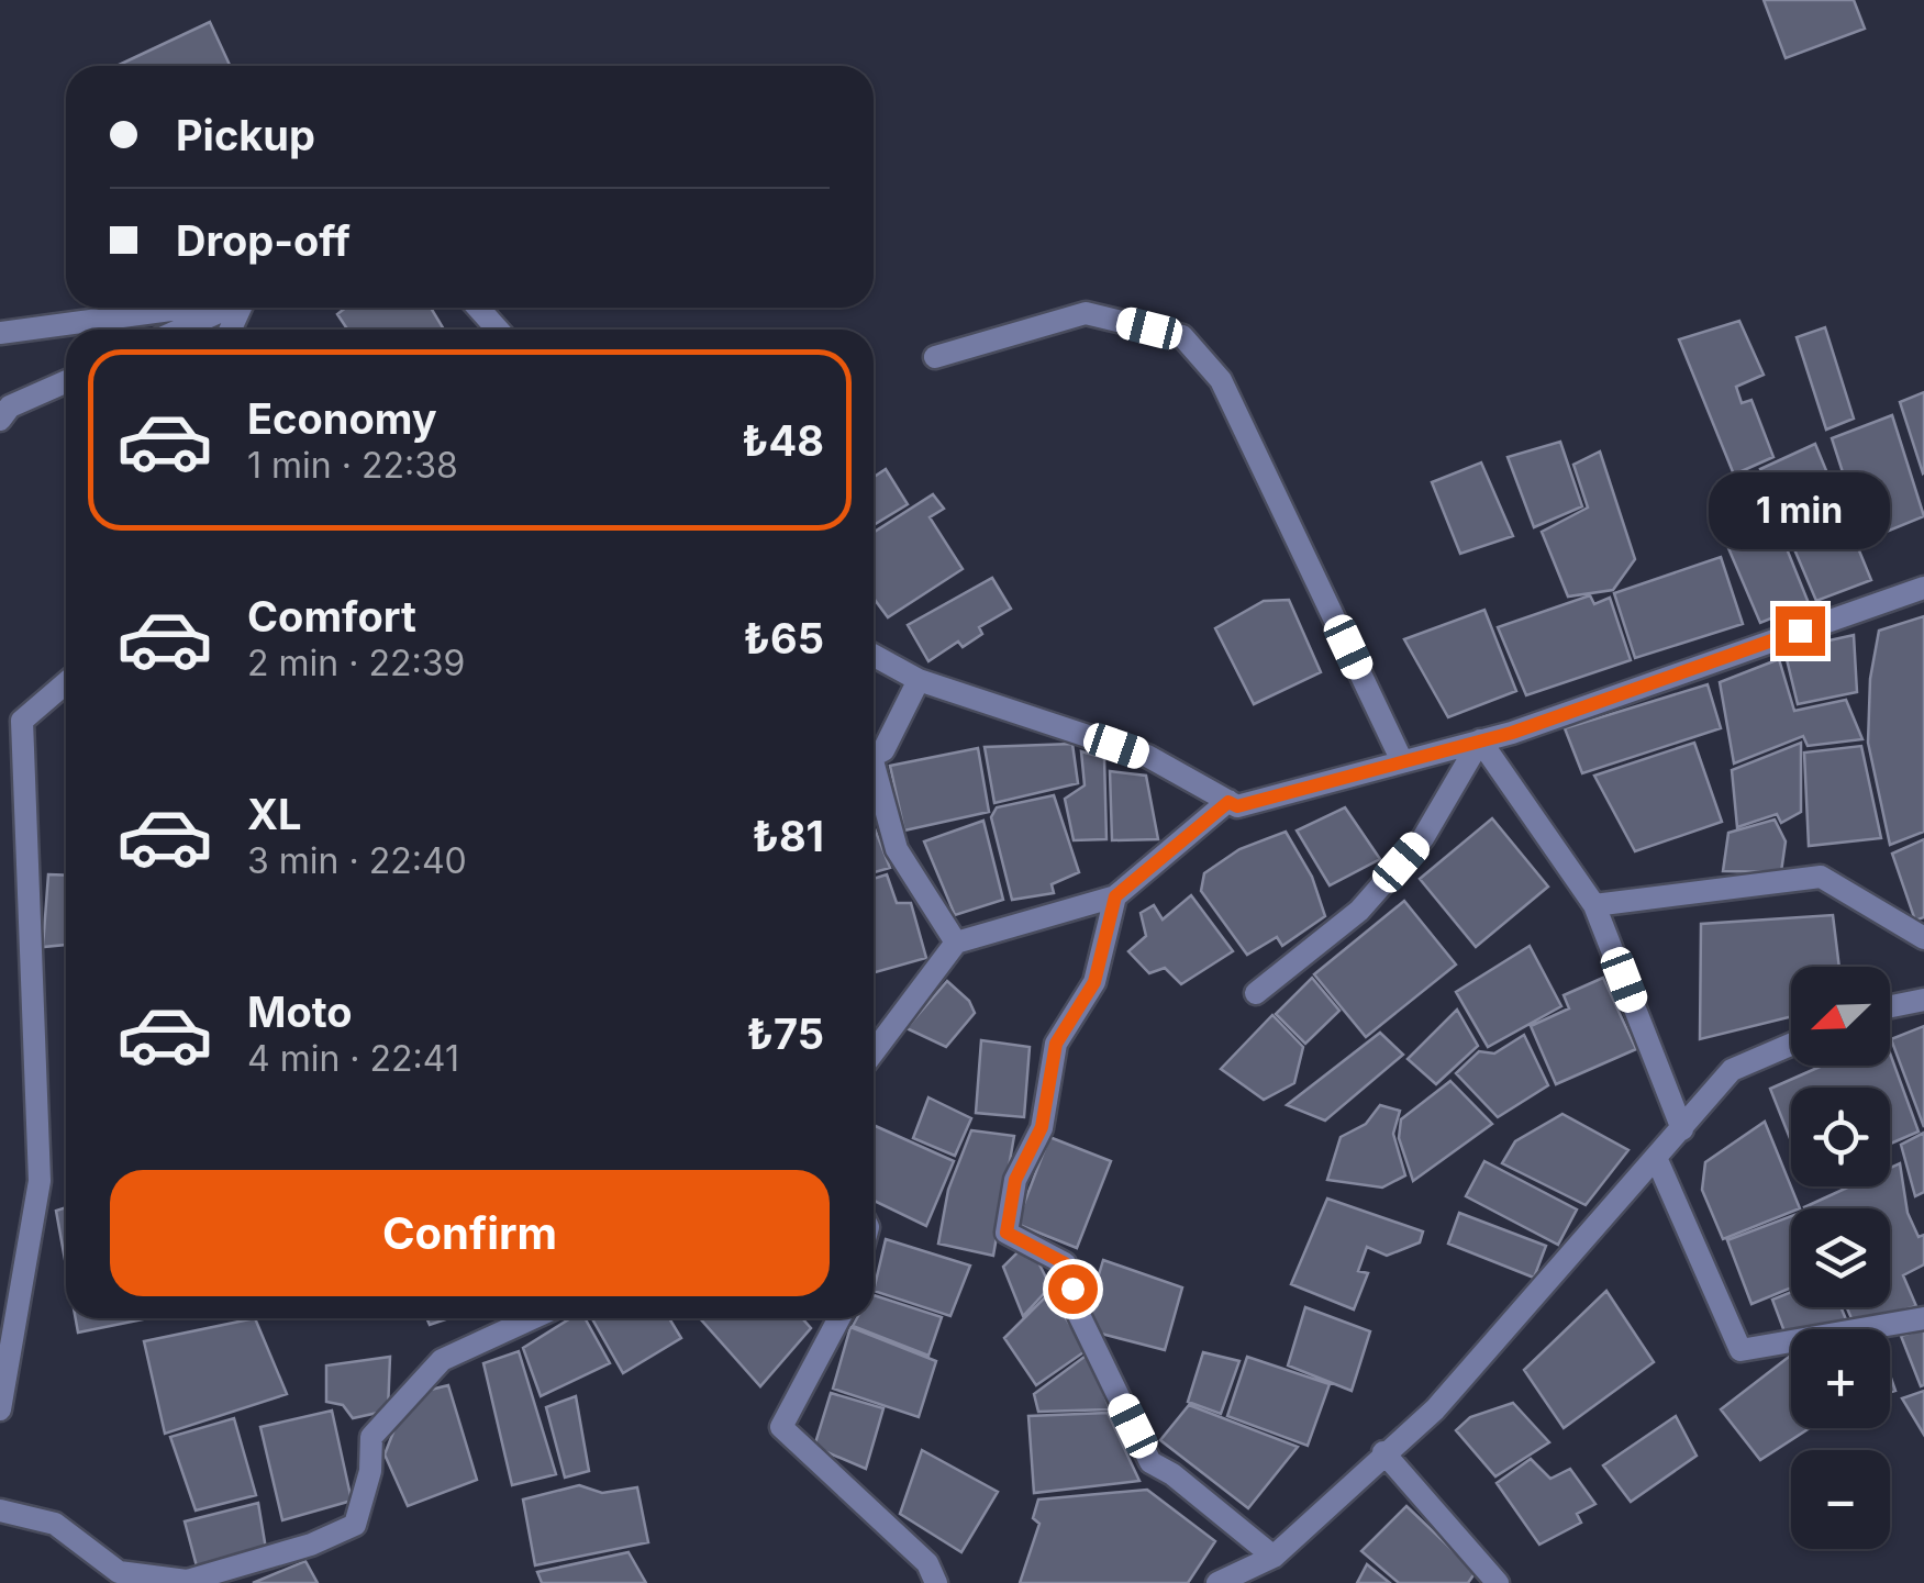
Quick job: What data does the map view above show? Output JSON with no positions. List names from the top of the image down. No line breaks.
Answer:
{"north":"bottom left","page":{"banner":["Pickup","Drop-off"],"list":[{"name":"Economy","note":"1 min · 22:38","value":"₺48"},{"name":"Comfort","note":"2 min · 22:39","value":"₺65"},{"name":"XL","note":"3 min · 22:40","value":"₺81"},{"name":"Moto","note":"4 min · 22:41","value":"₺75"}],"bubble":"1 min","map_buttons":["+","−"],"buttons":"Confirm"}}
